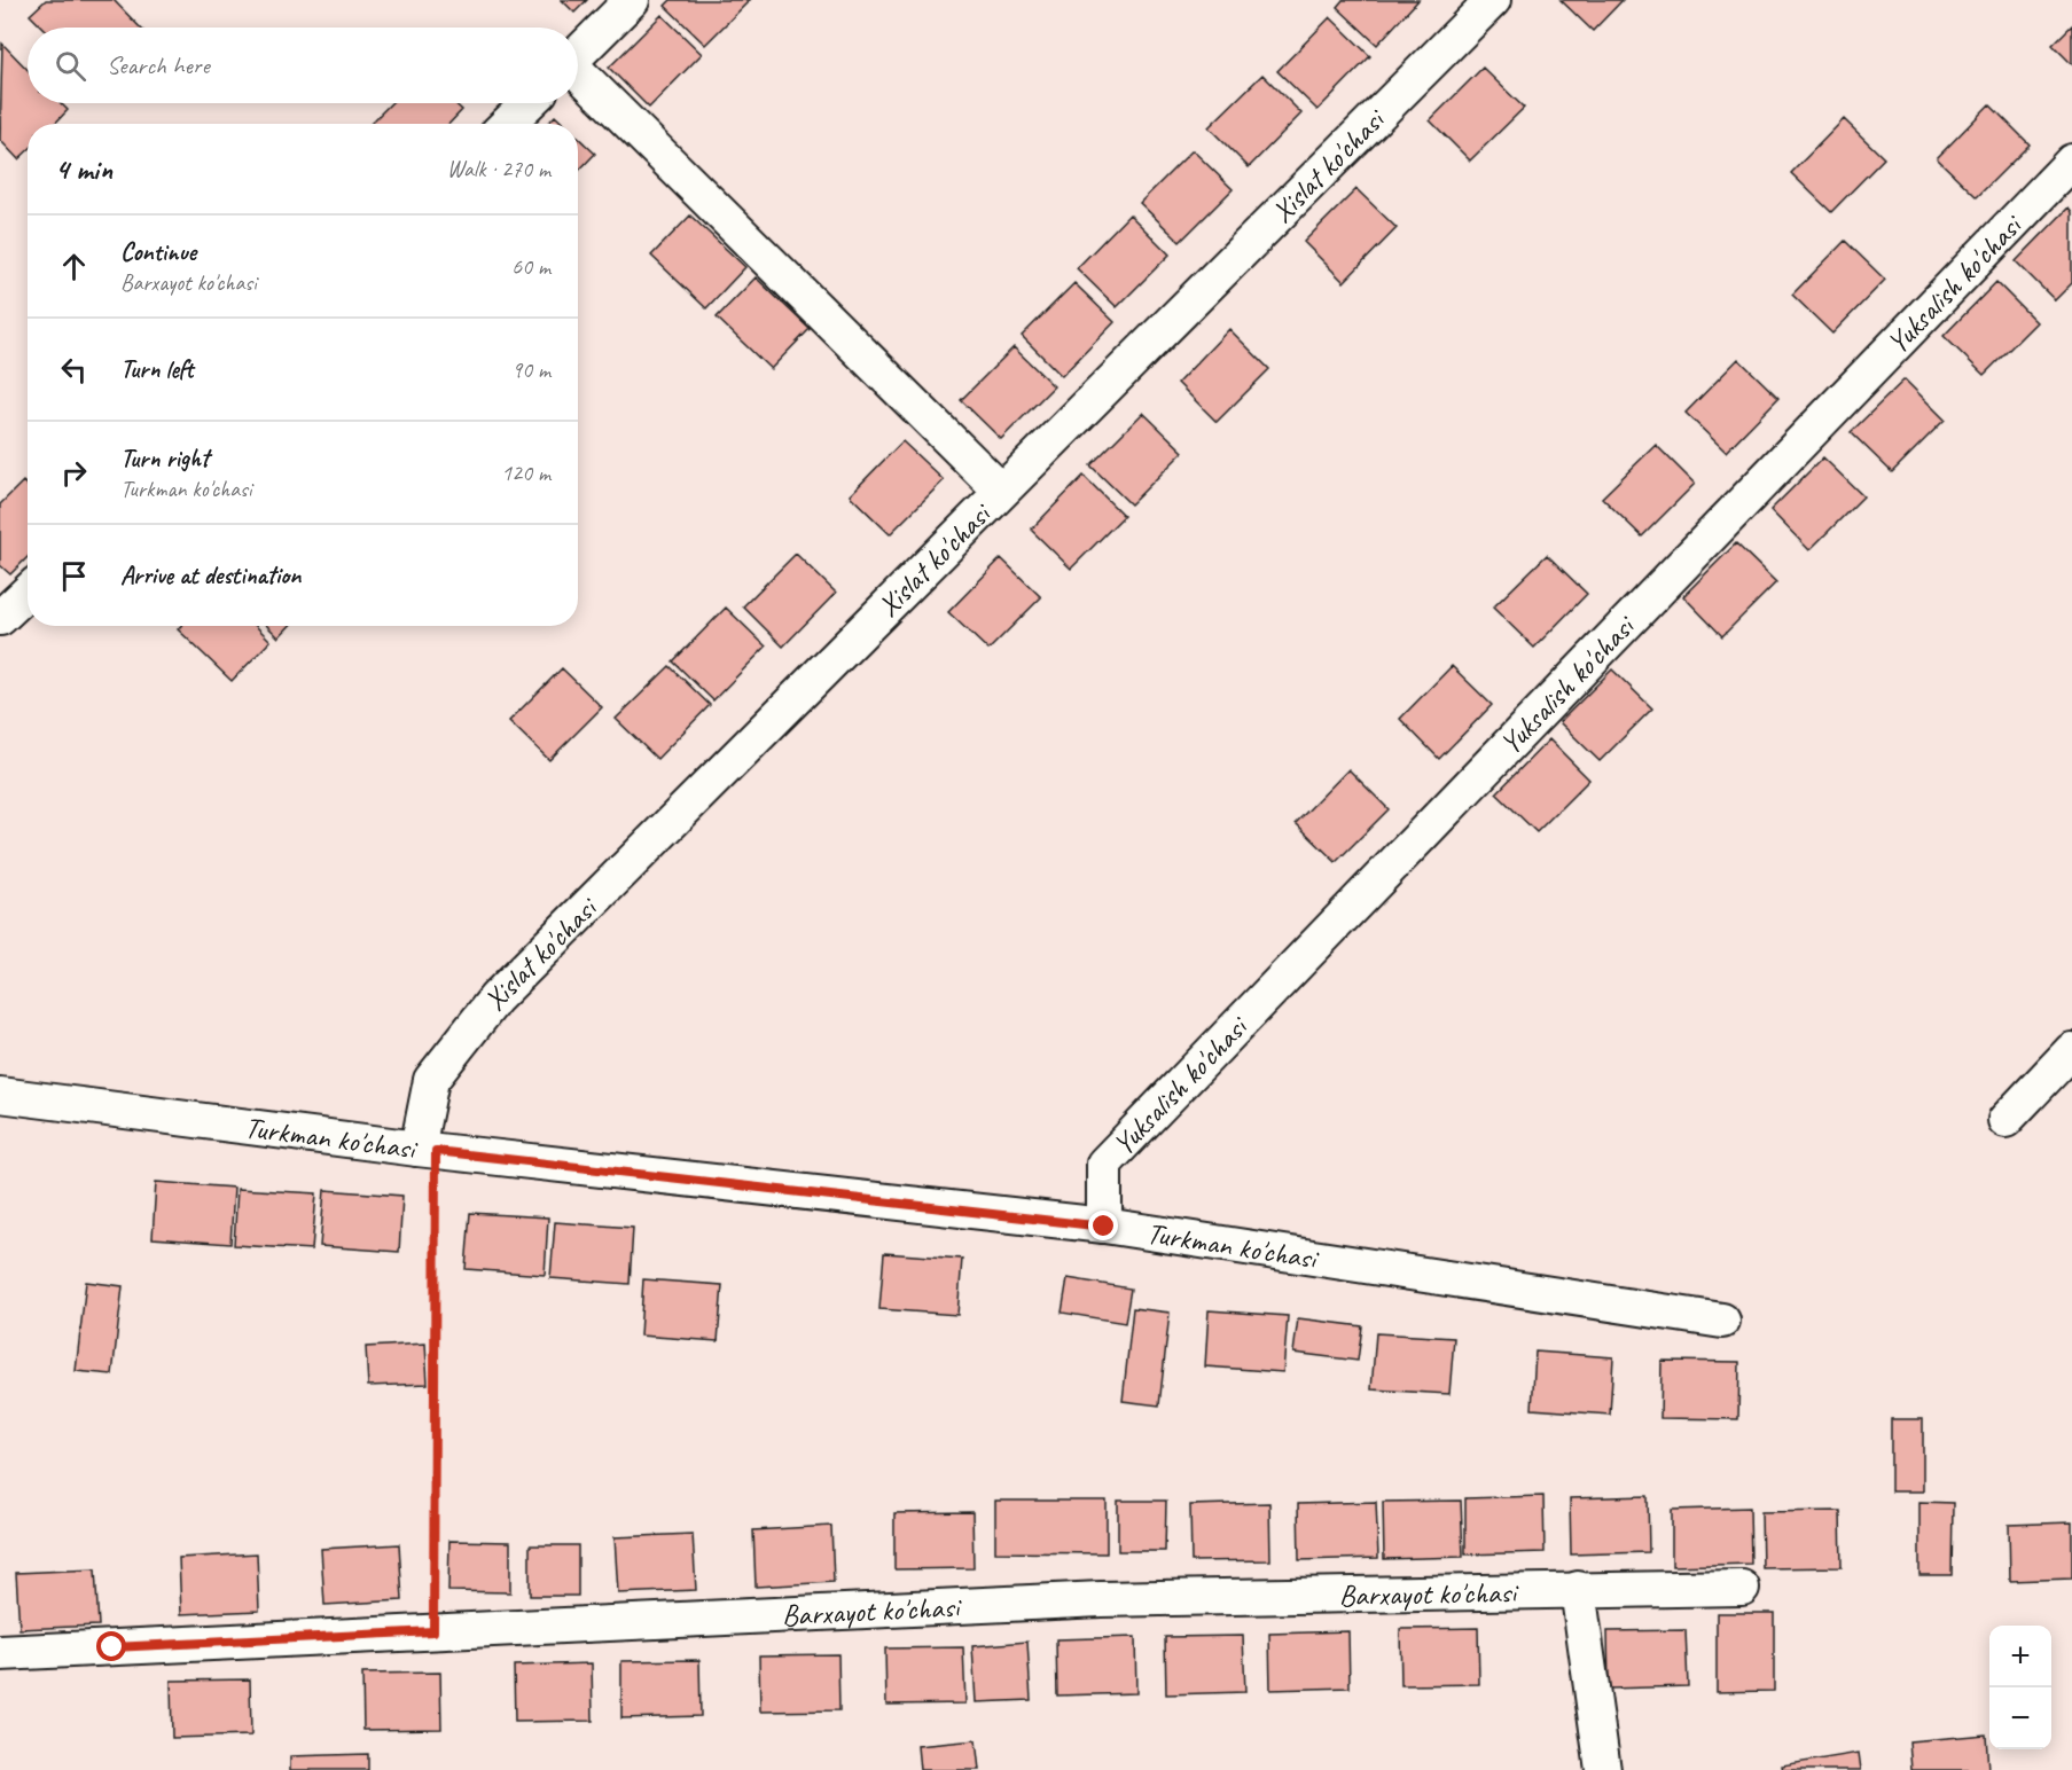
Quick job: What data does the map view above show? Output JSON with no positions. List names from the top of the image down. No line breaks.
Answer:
{"streets":{"street":["Xislat ko'chasi","Yuksalish ko'chasi","Turkman ko'chasi","Barxayot ko'chasi"]},"crossings":[["Xislat ko'chasi","Turkman ko'chasi"],["Yuksalish ko'chasi","Turkman ko'chasi"]],"page":{"search":"Search here","heading":["4 min","Walk · 270 m"],"list":[["Continue","Barxayot ko'chasi","60 m"],["Turn left","90 m"],["Turn right","Turkman ko'chasi","120 m"],"Arrive at destination"],"map_buttons":["+","−"]}}
